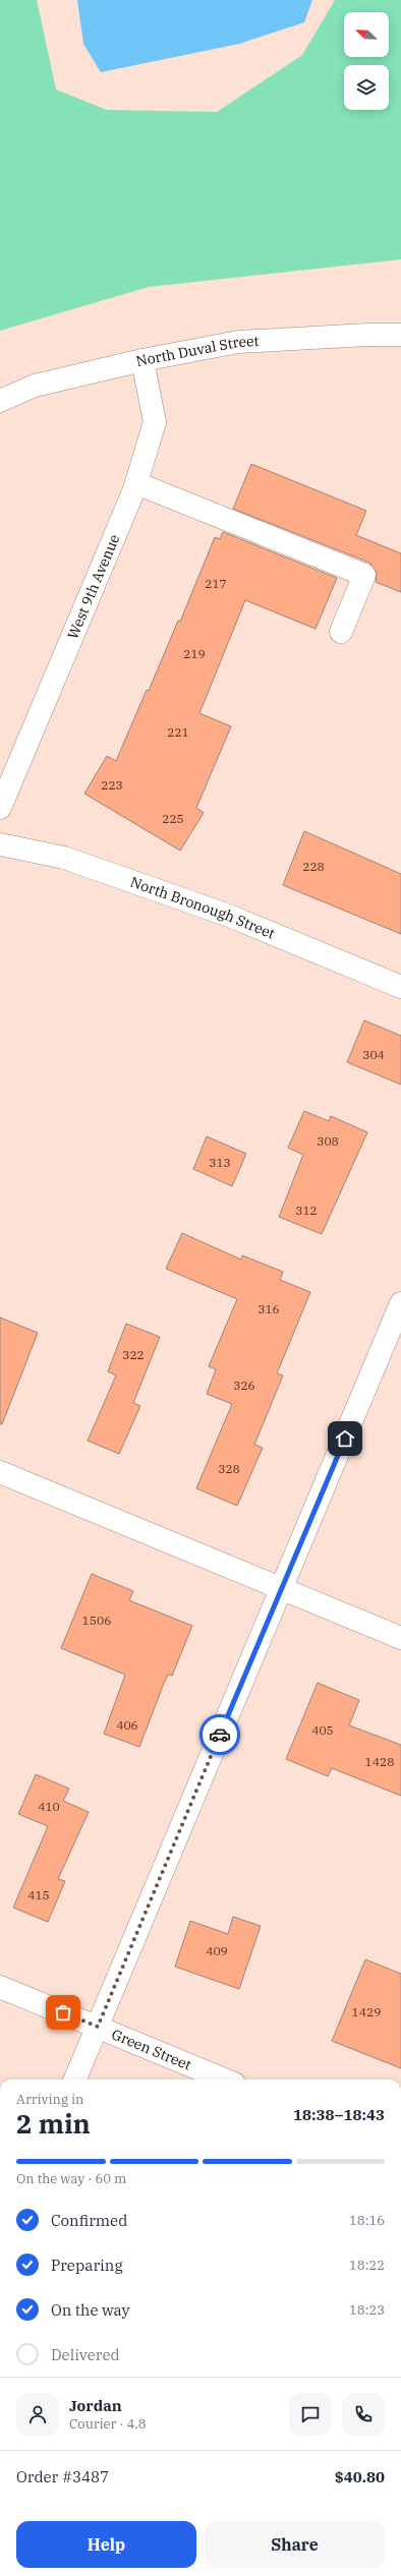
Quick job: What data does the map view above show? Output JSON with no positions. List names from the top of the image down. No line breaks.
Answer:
{"streets":{"street":["North Duval Street","West 9th Avenue","North Bronough Street","Green Street"]},"crossings":[["North Duval Street","West 9th Avenue"]],"house_numbers":["217","219","221","223","225","228","304","308","313","312","316","322","326","328","1506","406","405","1428","410","415","409","1429"],"north":"top left","page":{"heading":["2 min","Arriving in","18:38–18:43"],"panel":["Jordan","Courier · 4.8","Order #3487","$40.80"],"bar":"On the way · 60 m","list":[["Confirmed","18:16"],["Preparing","18:22"],["On the way","18:23"],"Delivered"],"buttons":["Help","Share"]}}
